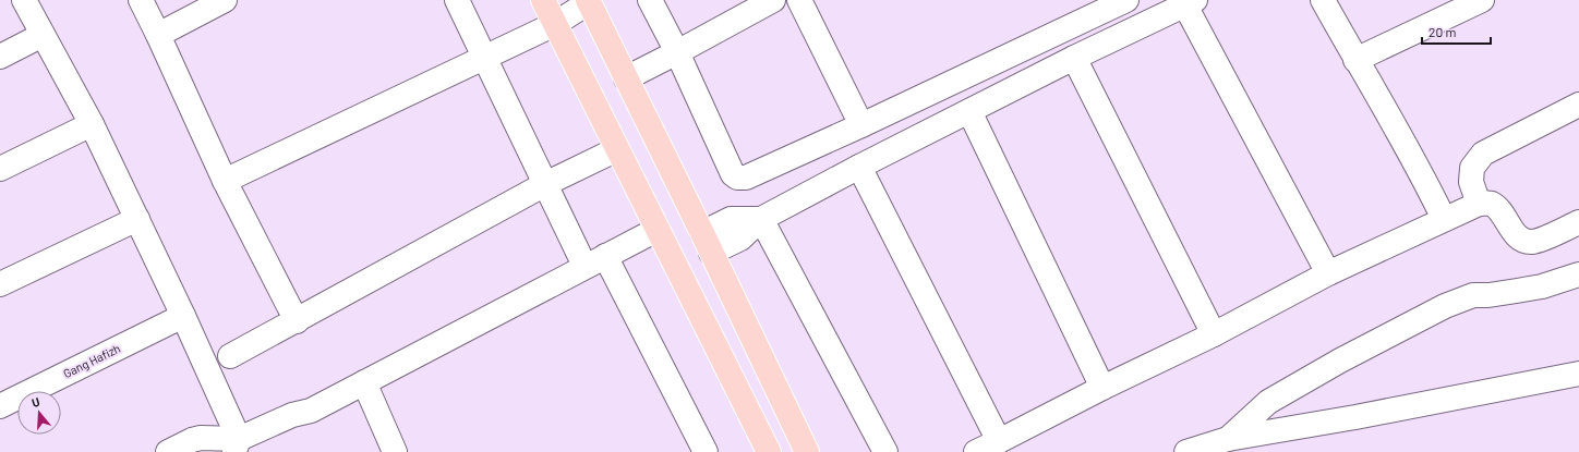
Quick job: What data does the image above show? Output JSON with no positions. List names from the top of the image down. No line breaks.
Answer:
{"streets":{"street":["Gang Hafizh"]},"scale_bar":"20 m","north":"top"}
